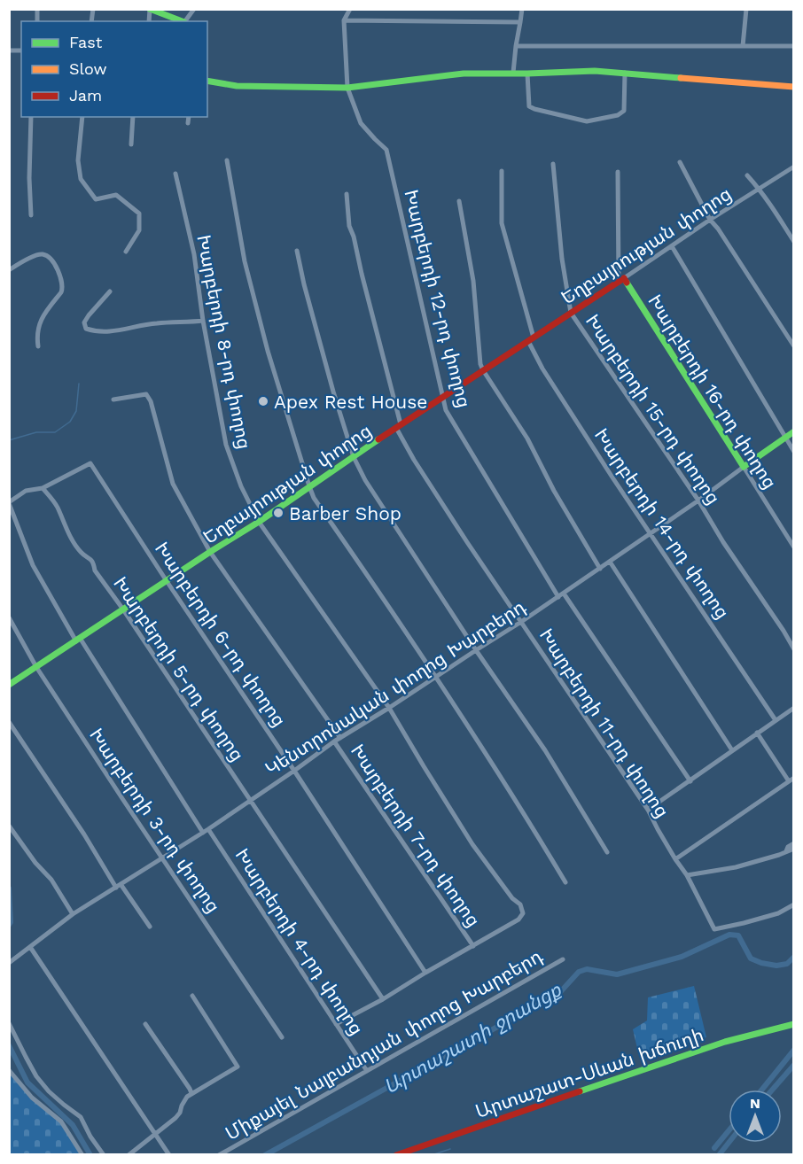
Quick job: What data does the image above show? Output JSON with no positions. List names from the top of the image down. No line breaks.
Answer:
{"streets":{"street":["Եղբայրության փողոց","Խարբերդի 12-րդ փողոց","Խարբերդի 8-րդ փողոց","Խարբերդի 16-րդ փողոց","Խարբերդի 15-րդ փողոց","Խարբերդի 14-րդ փողոց","Խարբերդի 6-րդ փողոց","Խարբերդի 5-րդ փողոց","Կենտրոնական փողոց Խարբերդ","Խարբերդի 11-րդ փողոց","Խարբերդի 3-րդ փողոց","Խարբերդի 7-րդ փողոց","Խարբերդի 4-րդ փողոց","Միքայել Նալբանդյան փողոց Խարբերդ","Արտաշատ-Սևան խճուղի"]},"crossings":[["Եղբայրության փողոց","Խարբերդի 12-րդ փողոց"],["Եղբայրության փողոց","Խարբերդի 8-րդ փողոց"],["Եղբայրության փողոց","Խարբերդի 16-րդ փողոց"],["Եղբայրության փողոց","Խարբերդի 15-րդ փողոց"],["Եղբայրության փողոց","Խարբերդի 14-րդ փողոց"],["Եղբայրության փողոց","Խարբերդի 6-րդ փողոց"],["Եղբայրության փողոց","Խարբերդի 5-րդ փողոց"],["Եղբայրության փողոց","Խարբերդի 11-րդ փողոց"],["Եղբայրության փողոց","Խարբերդի 3-րդ փողոց"],["Եղբայրության փողոց","Խարբերդի 7-րդ փողոց"],["Խարբերդի 12-րդ փողոց","Կենտրոնական փողոց Խարբերդ"],["Խարբերդի 8-րդ փողոց","Խարբերդի 6-րդ փողոց"],["Խարբերդի 8-րդ փողոց","Խարբերդի 5-րդ փողոց"],["Խարբերդի 8-րդ փողոց","Կենտրոնական փողոց Խարբերդ"],["Խարբերդի 8-րդ փողոց","Խարբերդի 7-րդ փողոց"],["Խարբերդի 8-րդ փողոց","Խարբերդի 4-րդ փողոց"],["Խարբերդի 16-րդ փողոց","Կենտրոնական փողոց Խարբերդ"],["Խարբերդի 15-րդ փողոց","Կենտրոնական փողոց Խարբերդ"],["Խարբերդի 14-րդ փողոց","Կենտրոնական փողոց Խարբերդ"],["Խարբերդի 6-րդ փողոց","Խարբերդի 5-րդ փողոց"],["Խարբերդի 6-րդ փողոց","Կենտրոնական փողոց Խարբերդ"],["Խարբերդի 5-րդ փողոց","Կենտրոնական փողոց Խարբերդ"],["Կենտրոնական փողոց Խարբերդ","Խարբերդի 11-րդ փողոց"],["Կենտրոնական փողոց Խարբերդ","Խարբերդի 3-րդ փողոց"],["Կենտրոնական փողոց Խարբերդ","Խարբերդի 7-րդ փողոց"],["Կենտրոնական փողոց Խարբերդ","Խարբերդի 4-րդ փողոց"],["Խարբերդի 4-րդ փողոց","Միքայել Նալբանդյան փողոց Խարբերդ"]],"water":["Արտաշատի ջրանցք"],"places":["Apex Rest House","Barber Shop"],"legend":["Fast","Slow","Jam"],"north":"top"}
